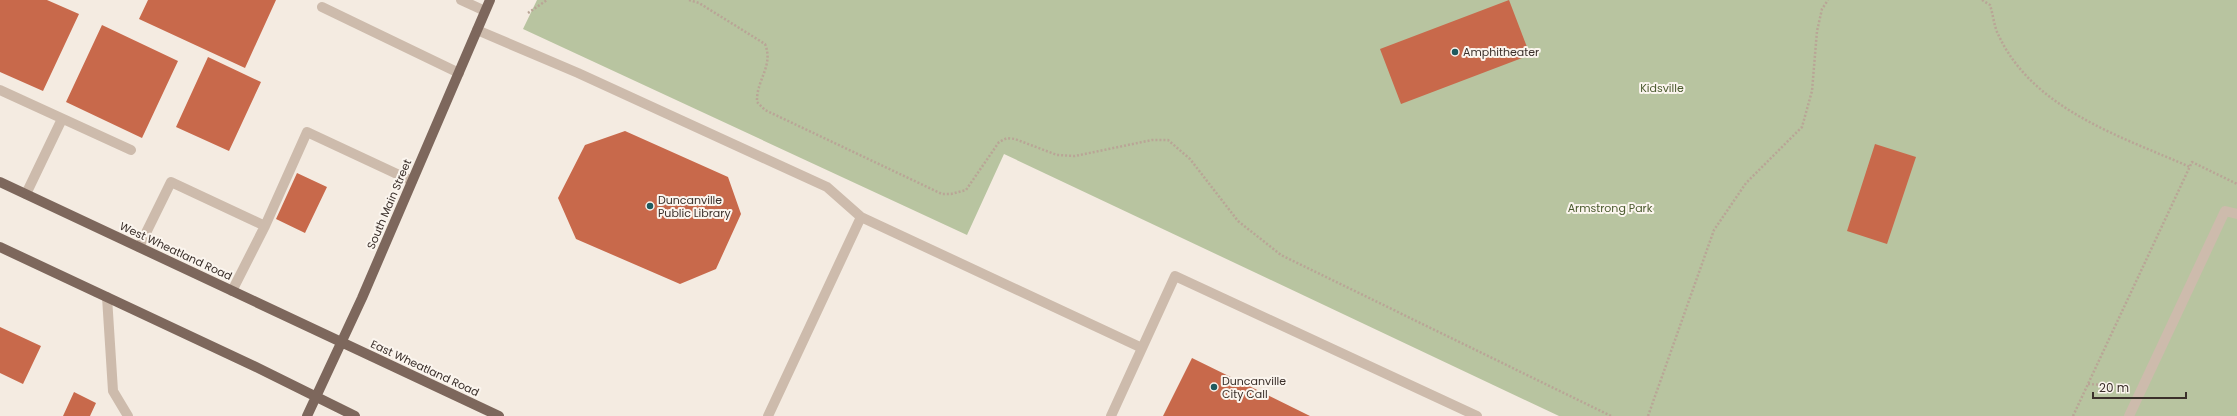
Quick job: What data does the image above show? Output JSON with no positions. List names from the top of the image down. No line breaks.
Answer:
{"streets":{"main road":["South Main Street","West Wheatland Road","East Wheatland Road"]},"crossings":[["South Main Street","West Wheatland Road"],["South Main Street","East Wheatland Road"],["West Wheatland Road","East Wheatland Road"]],"parks":["Kidsville","Armstrong Park"],"places":["Amphitheater","Duncanville Public Library","Duncanville City Call"],"scale_bar":"20 m"}
